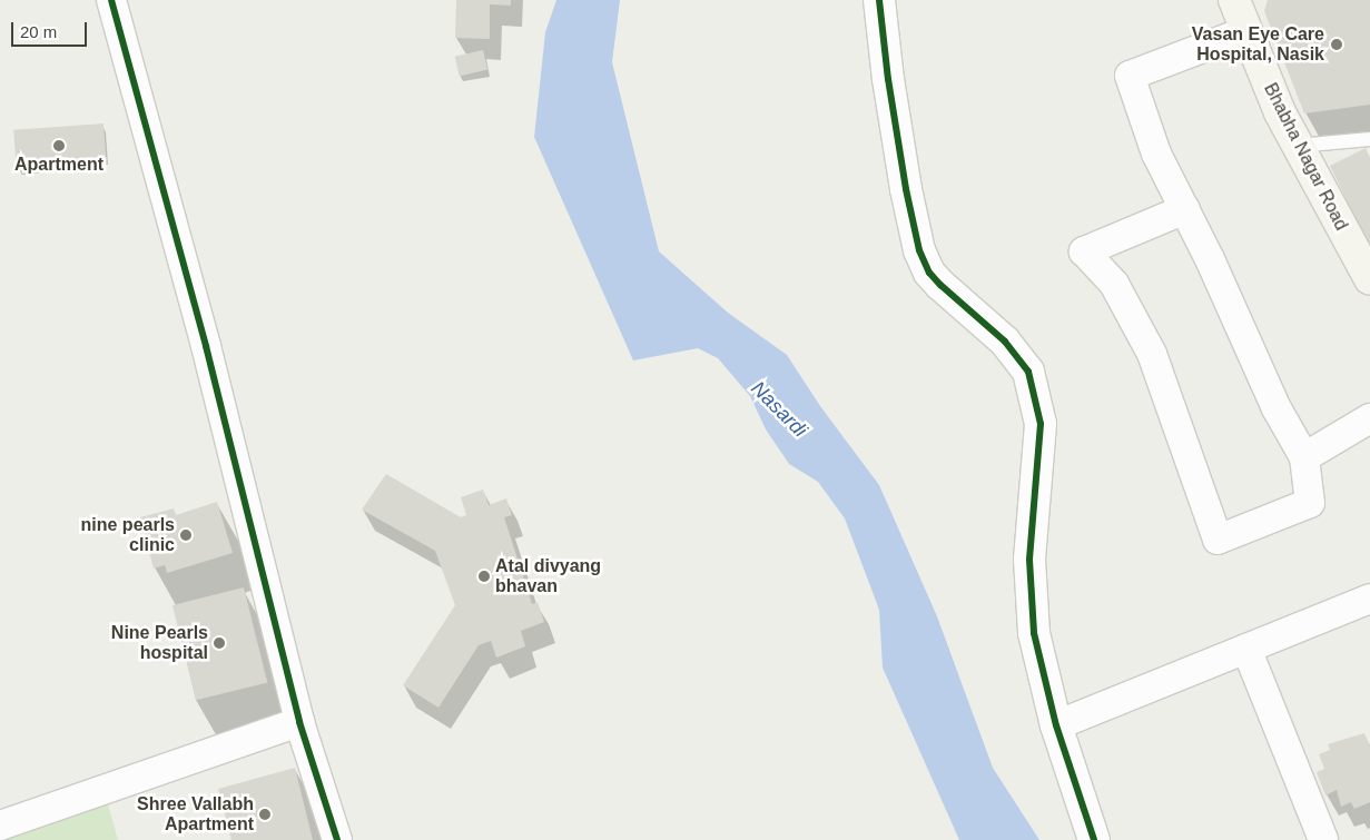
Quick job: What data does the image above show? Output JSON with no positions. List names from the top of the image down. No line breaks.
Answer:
{"streets":{"main road":["Bhabha Nagar Road"]},"water":["Nasardi"],"places":["Vasan Eye Care Hospital, Nasik","Apartment","nine pearls clinic","Atal divyang bhavan","Nine Pearls hospital","Shree Vallabh Apartment"],"scale_bar":"20 m"}
